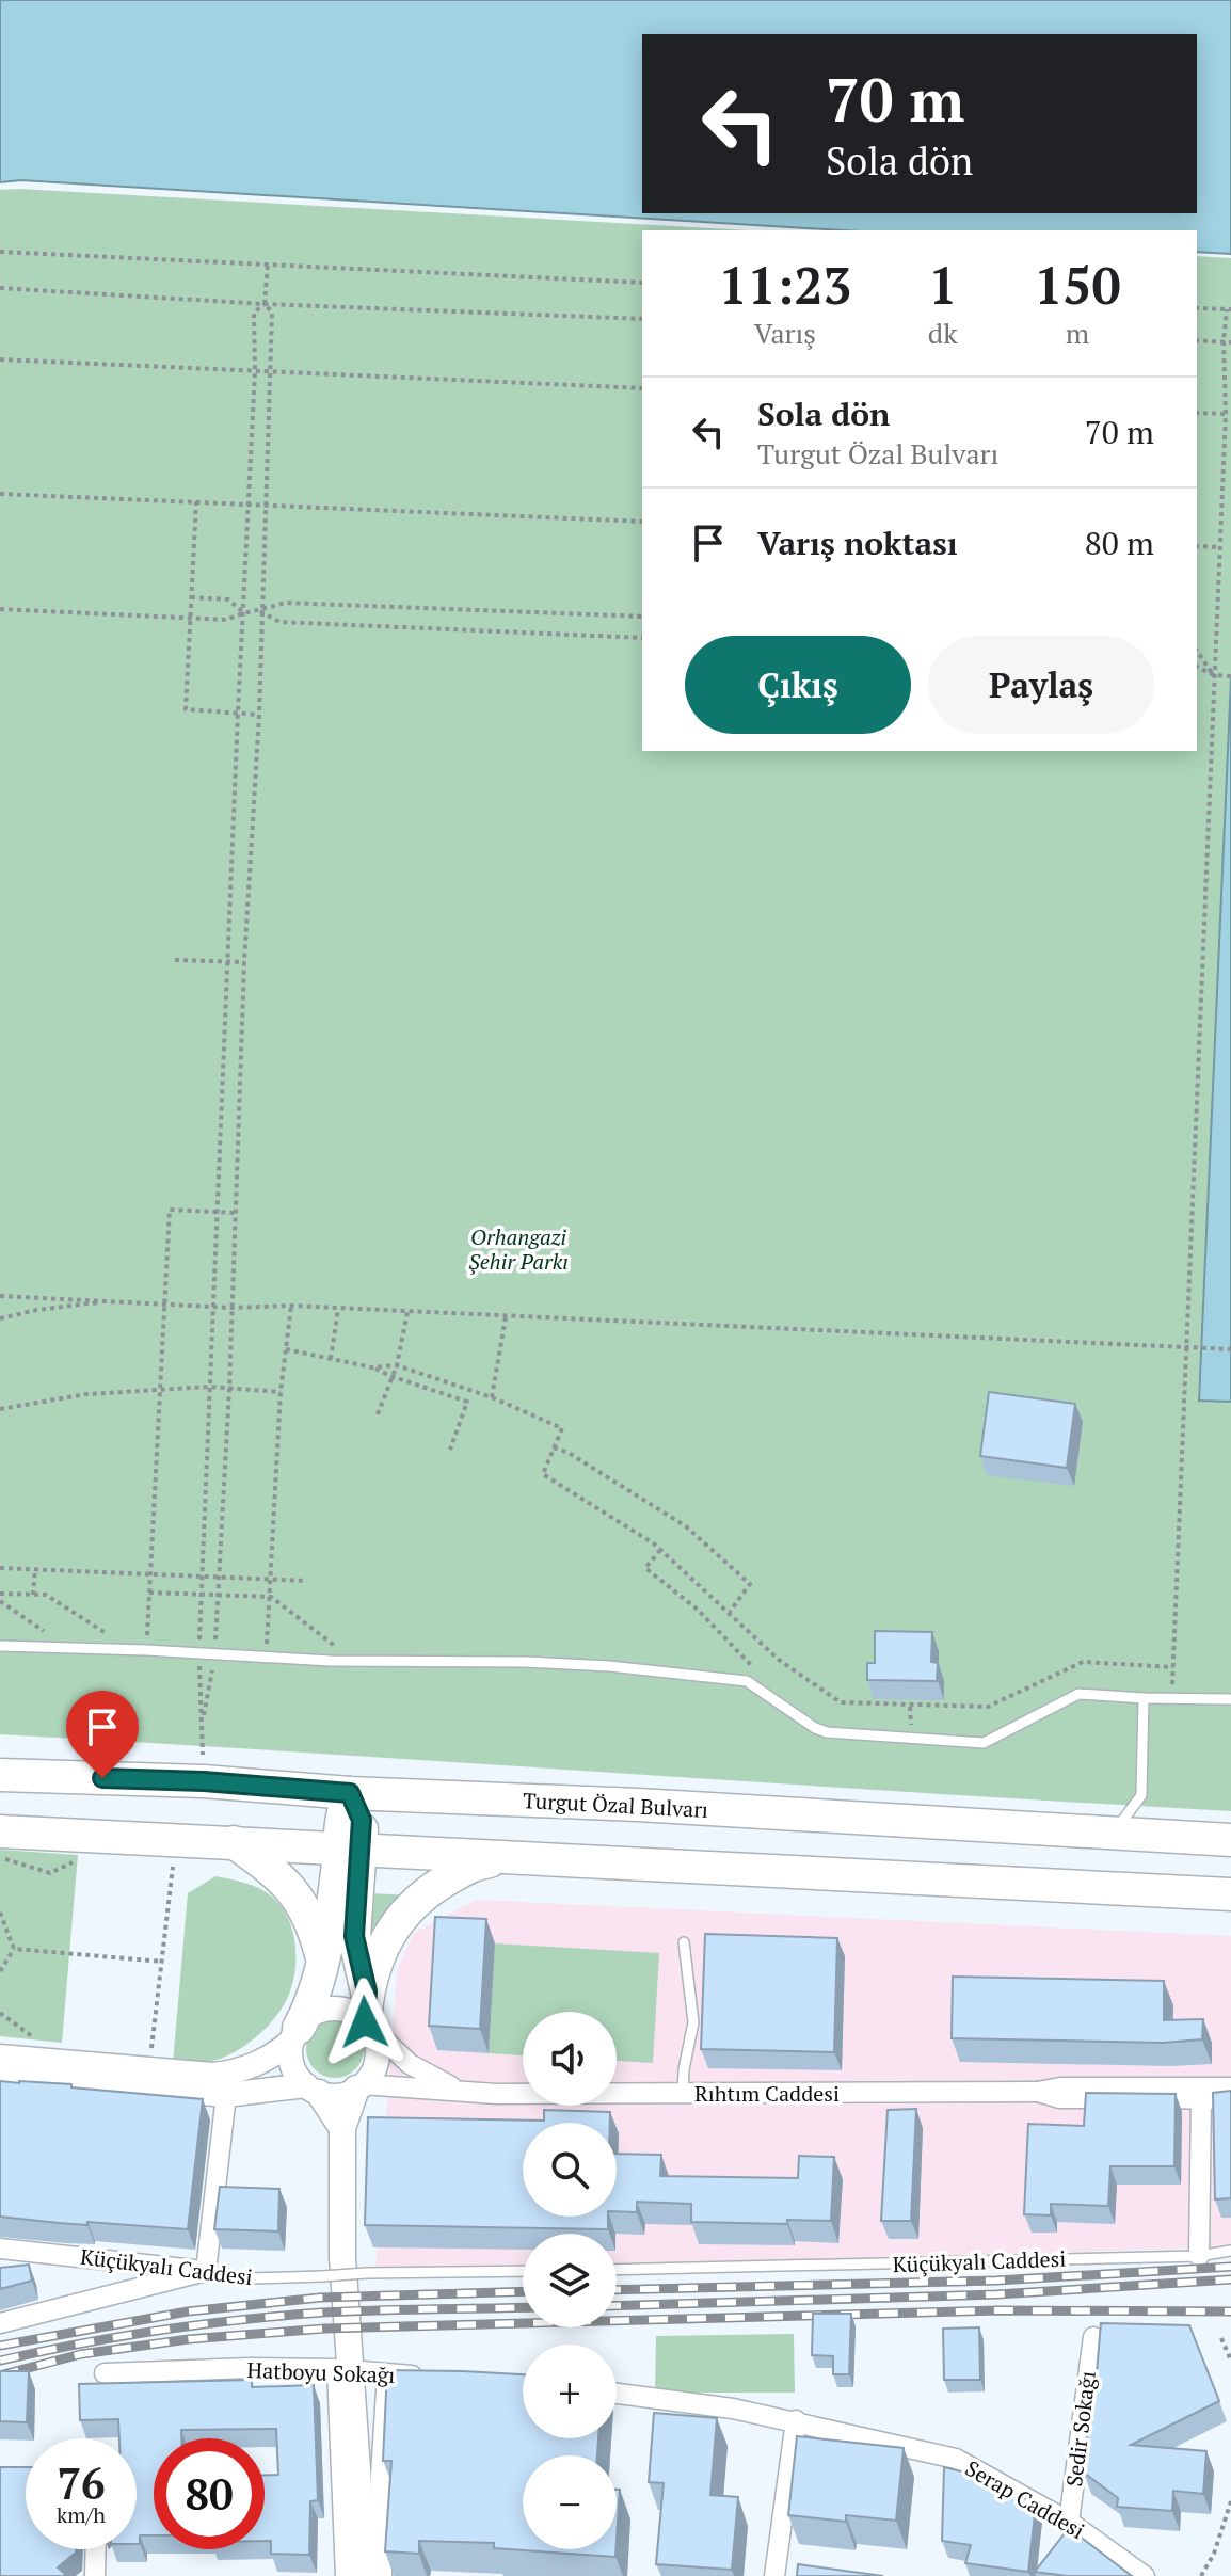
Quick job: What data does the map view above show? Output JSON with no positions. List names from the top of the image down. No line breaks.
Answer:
{"streets":{"highway":["Turgut Özal Bulvarı"],"street":["Rıhtım Caddesi","Küçükyalı Caddesi","Hatboyu Sokağı","Sedir Sokağı","Serap Caddesi"]},"crossings":[["Sedir Sokağı","Serap Caddesi"]],"parks":["Orhangazi Şehir Parkı"],"page":{"turn":["70 m","Sola dön"],"eta":["11:23","Varış","1","dk","150","m"],"list":[{"name":"Sola dön","note":"Turgut Özal Bulvarı","value":"70 m"},{"name":"Varış noktası","value":"80 m"}],"buttons":["Çıkış","Paylaş"],"map_buttons":["+","−"],"speed":"76 km/h","limit":"80"}}
